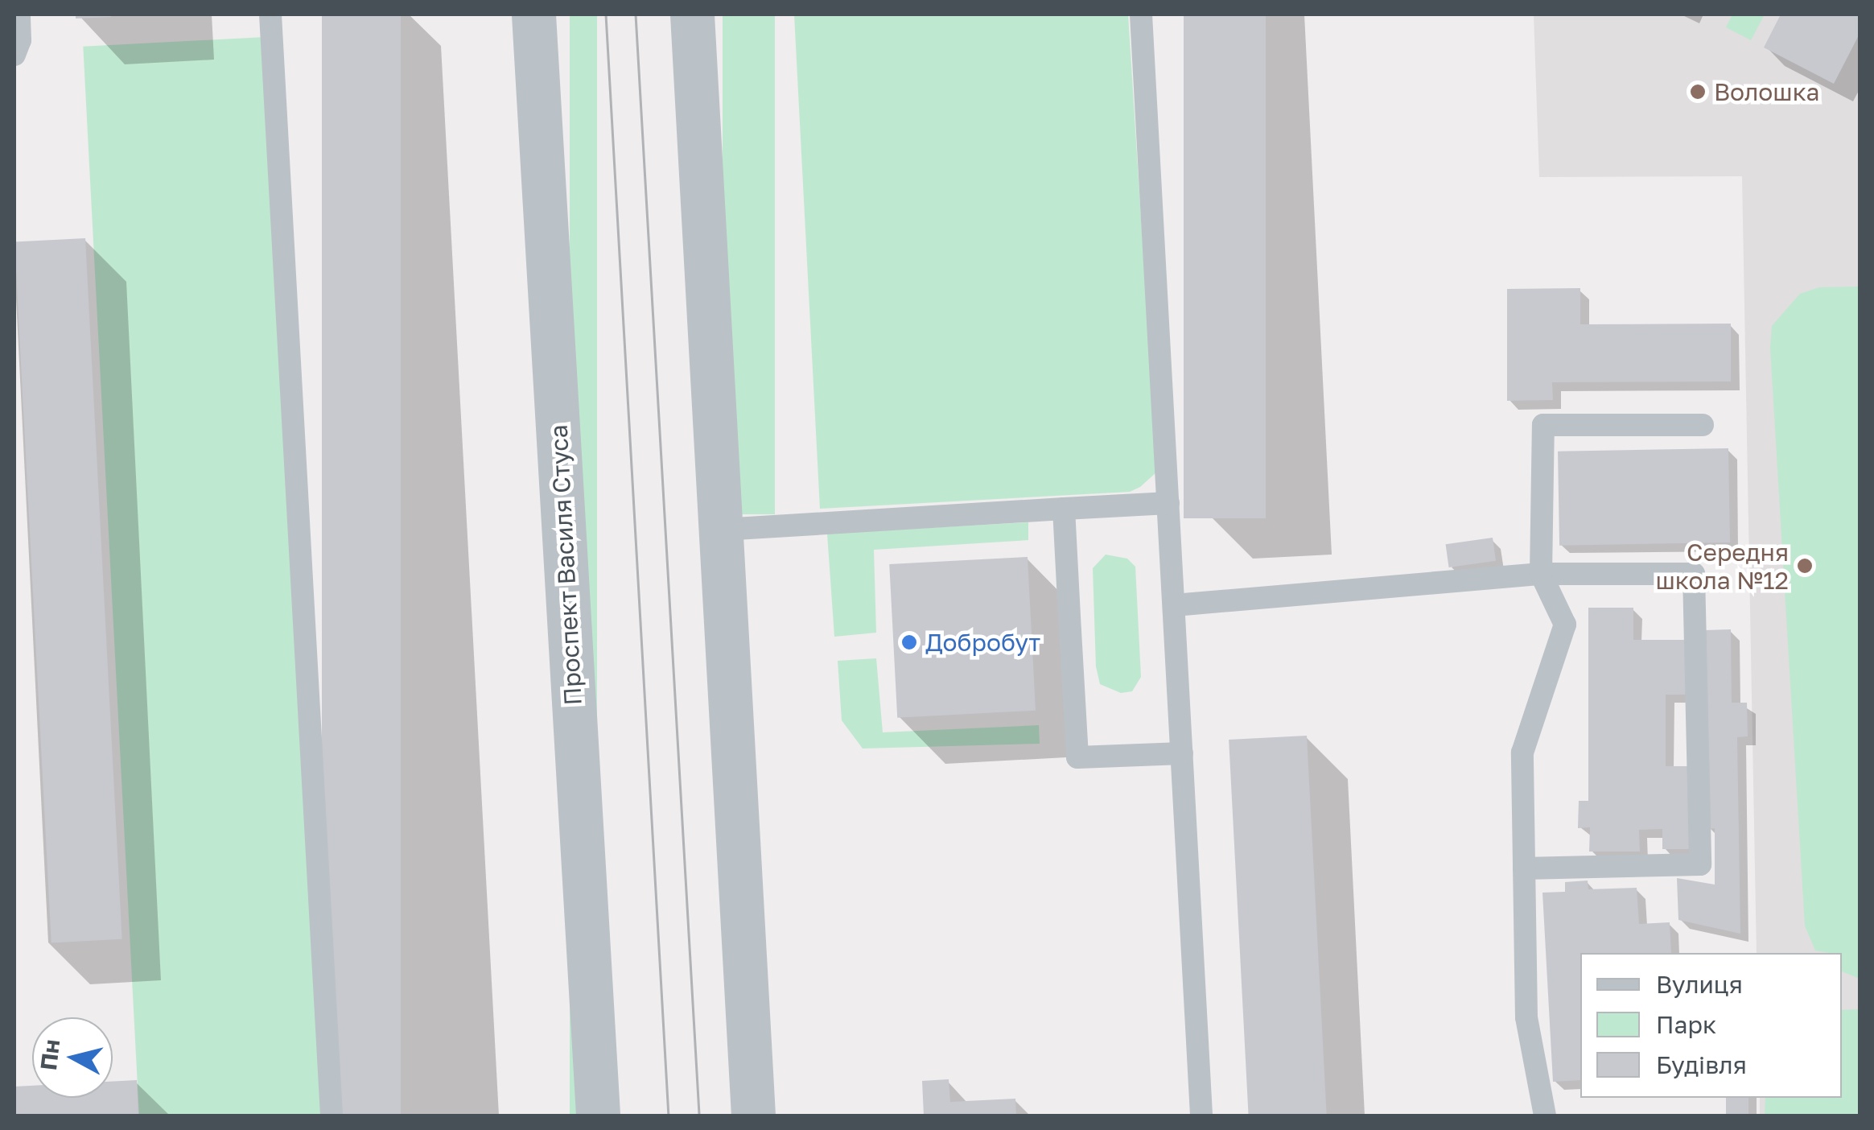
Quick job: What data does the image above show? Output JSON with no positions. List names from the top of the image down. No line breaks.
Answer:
{"streets":{"street":["Проспект Василя Стуса"]},"places":["Волошка","Середня школа №12","Добробут"],"legend":["Вулиця","Парк","Будівля"],"north":"left"}
